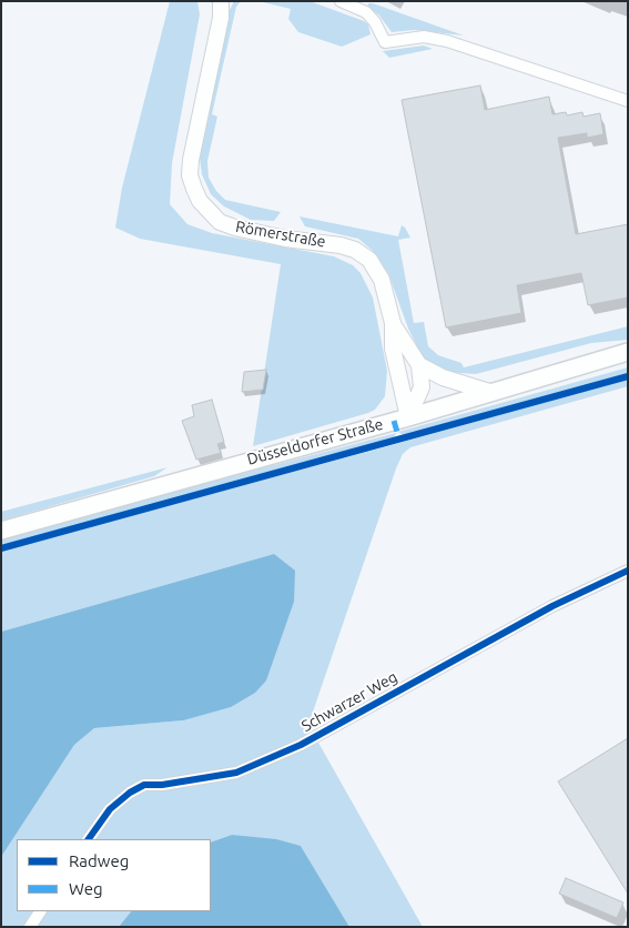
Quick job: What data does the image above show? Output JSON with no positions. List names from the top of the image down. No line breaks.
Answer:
{"streets":{"main road":["Düsseldorfer Straße"],"street":["Römerstraße","Schwarzer Weg"]},"crossings":[["Römerstraße","Düsseldorfer Straße"]],"legend":["Radweg","Weg"]}
